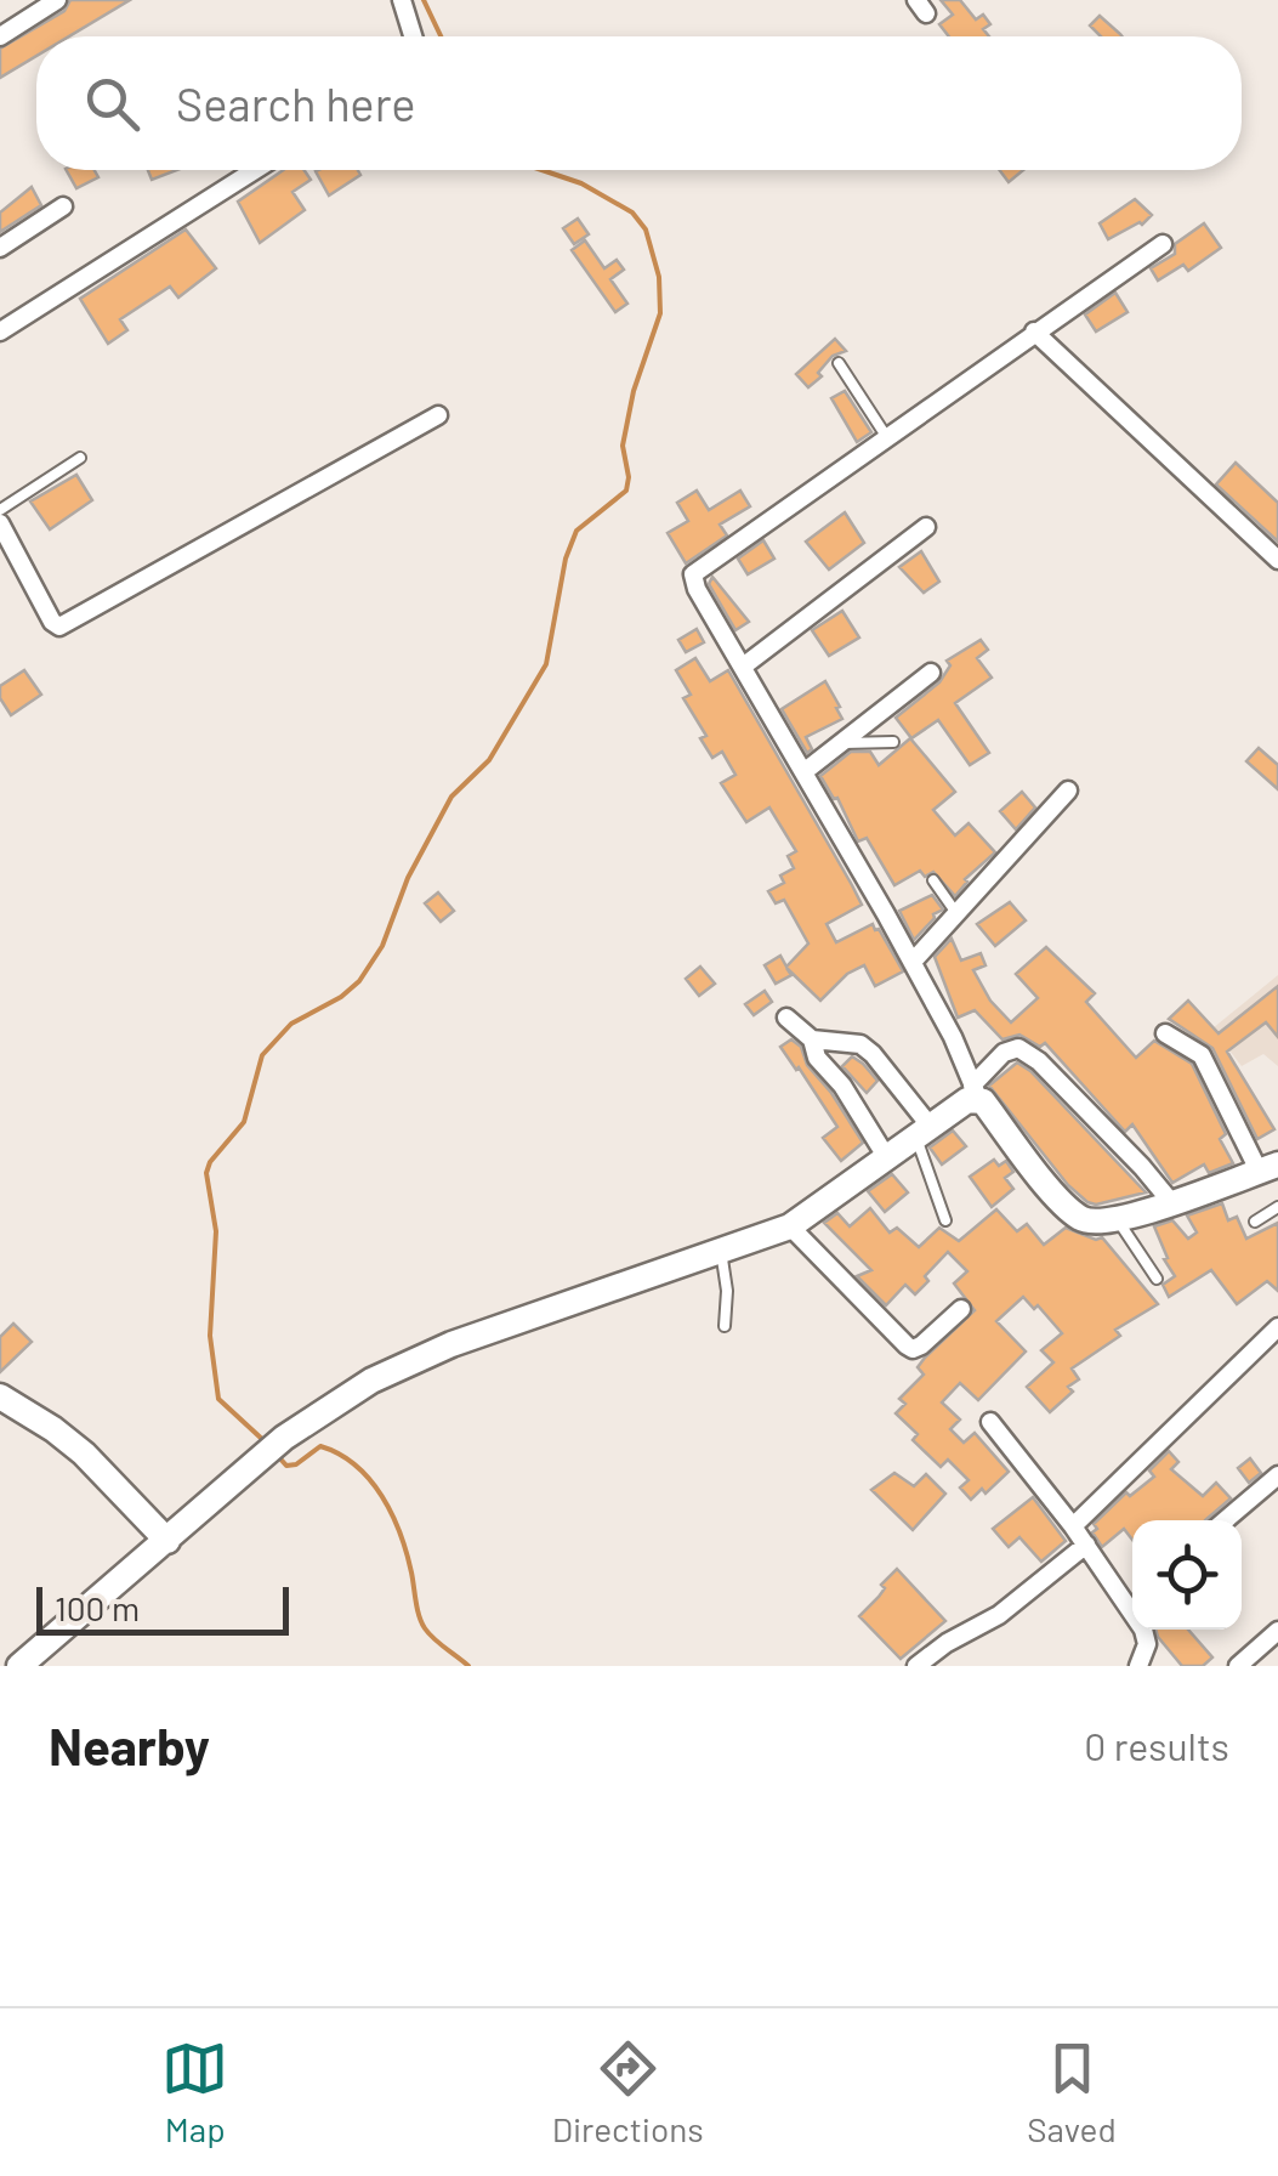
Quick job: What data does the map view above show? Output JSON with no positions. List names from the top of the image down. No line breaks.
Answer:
{"scale_bar":"100 m","page":{"search":"Search here","scale":"100 m","heading":["Nearby","0 results"],"nav":["Map","Directions","Saved"]}}
